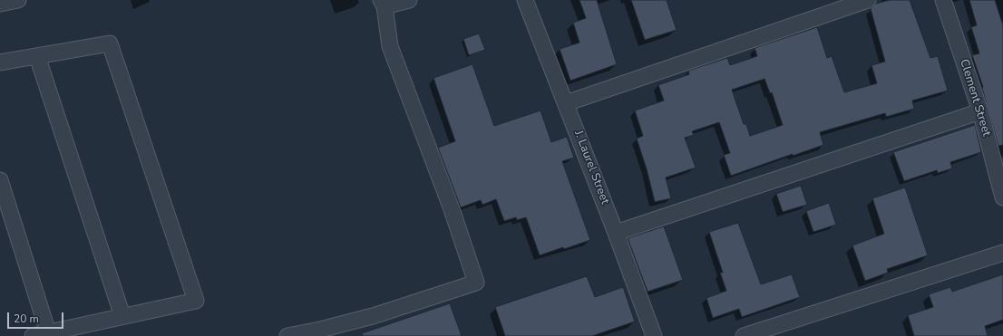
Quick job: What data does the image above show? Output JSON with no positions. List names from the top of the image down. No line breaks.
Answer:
{"streets":{"street":["Clement Street","J. Laurel Street"]},"scale_bar":"20 m"}
